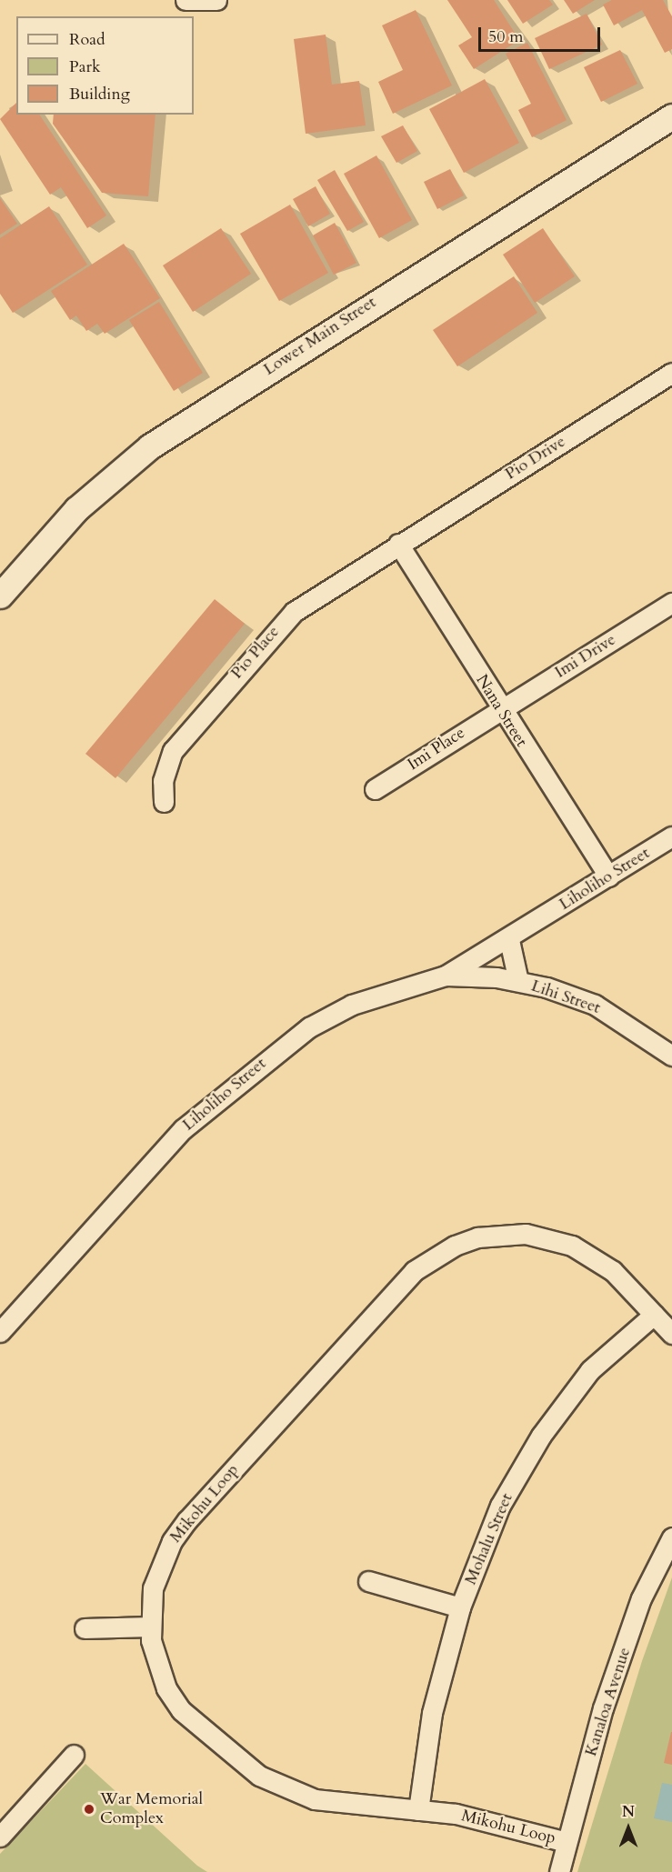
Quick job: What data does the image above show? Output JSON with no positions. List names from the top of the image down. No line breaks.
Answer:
{"streets":{"street":["Lower Main Street","Pio Drive","Pio Place","Imi Drive","Nana Street","Imi Place","Liholiho Street","Lihi Street","Mikohu Loop","Mohalu Street","Kanaloa Avenue"]},"crossings":[["Pio Drive","Pio Place"],["Pio Drive","Nana Street"],["Pio Place","Nana Street"],["Imi Drive","Nana Street"],["Imi Drive","Imi Place"],["Nana Street","Imi Place"],["Nana Street","Liholiho Street"],["Liholiho Street","Lihi Street"],["Mikohu Loop","Mohalu Street"],["Mikohu Loop","Kanaloa Avenue"]],"places":["War Memorial Complex"],"legend":["Road","Park","Building"],"scale_bar":"50 m","north":"top"}
